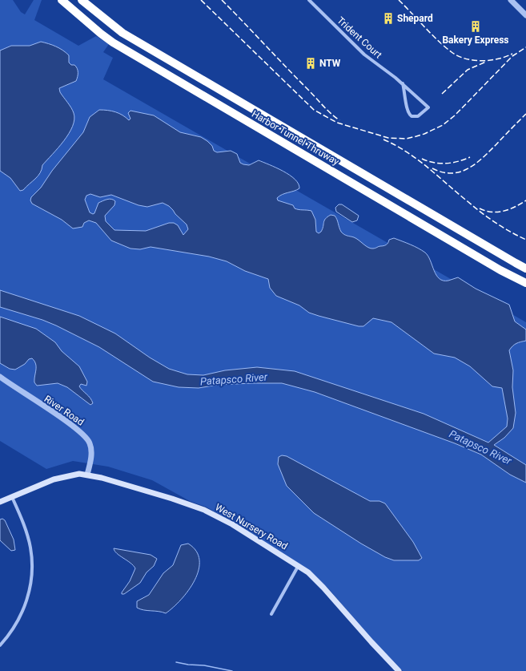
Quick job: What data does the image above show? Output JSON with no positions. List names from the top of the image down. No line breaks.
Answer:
{"streets":{"highway":["Harbor Tunnel Thruway"],"main road":["West Nursery Road"],"street":["Trident Court","River Road"]},"crossings":[["River Road","West Nursery Road"]],"water":["Patapsco River"],"places":{"building":["Shepard","Bakery Express","NTW"]}}
